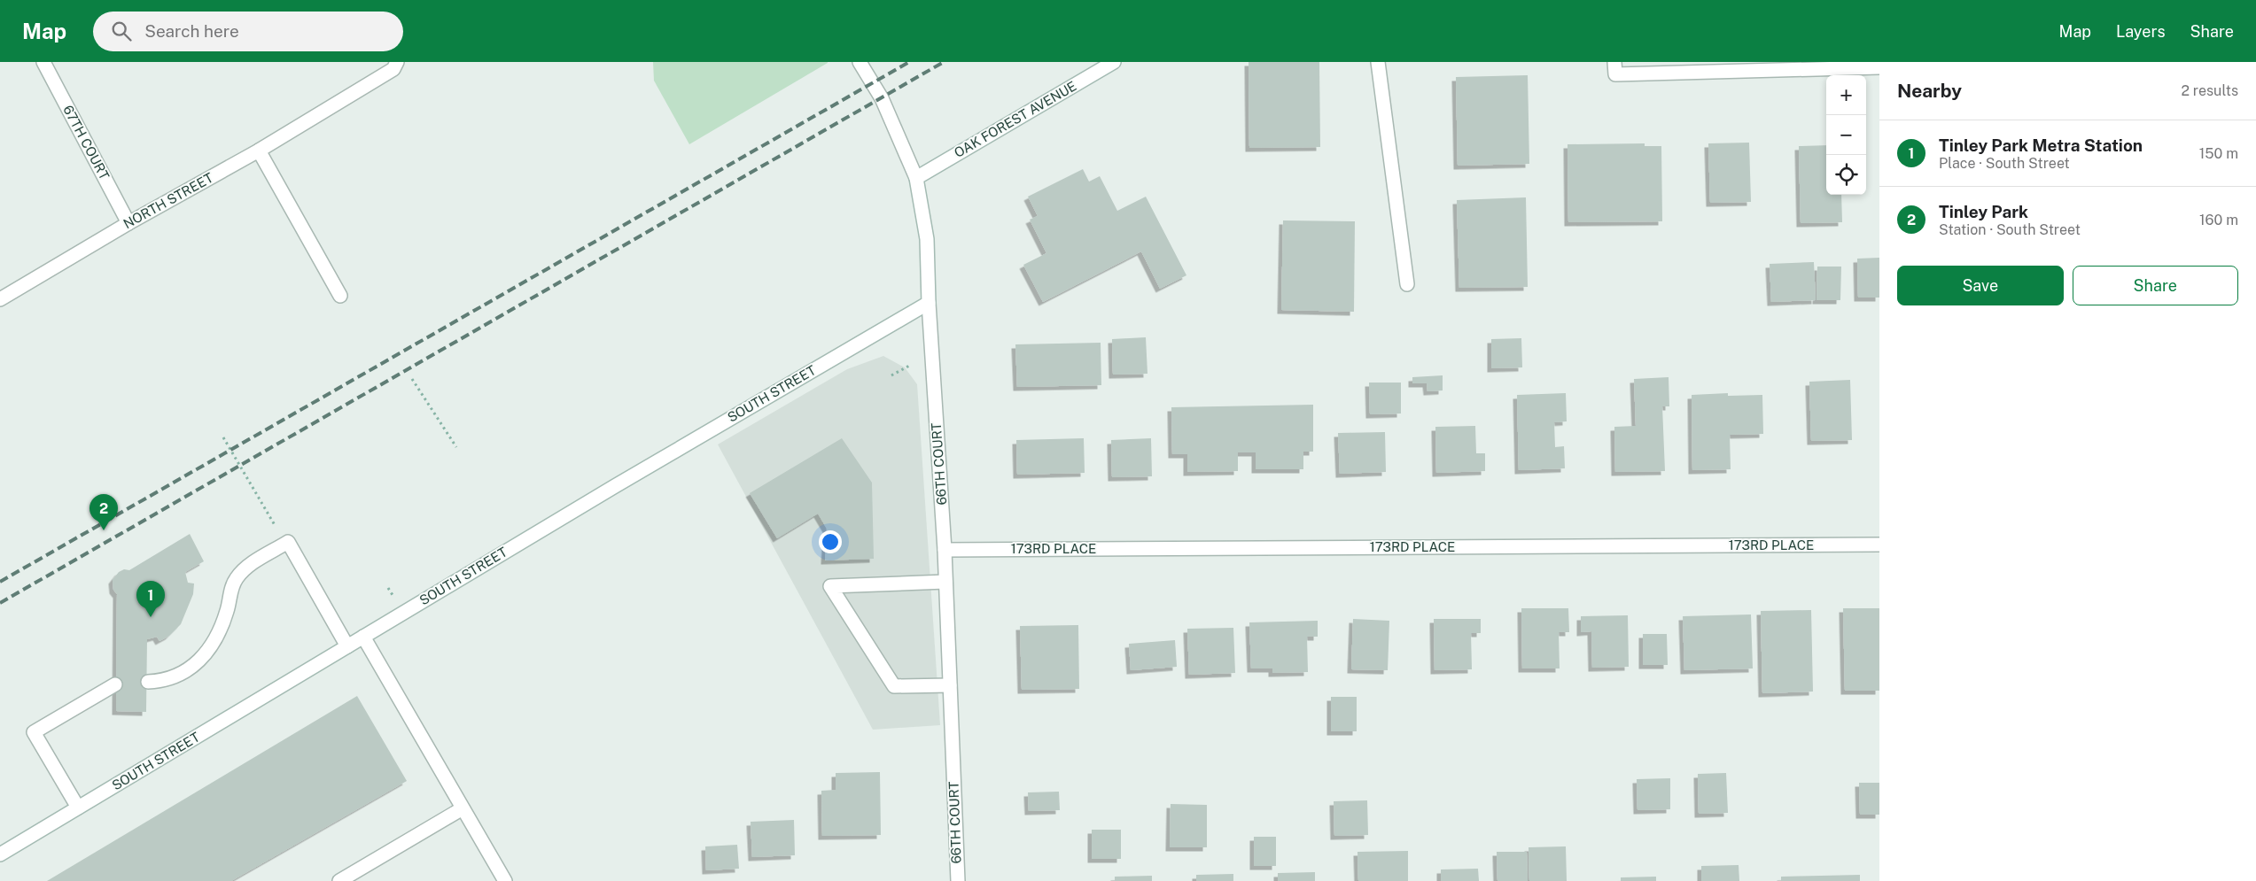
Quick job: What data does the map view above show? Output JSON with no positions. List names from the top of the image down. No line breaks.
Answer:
{"streets":{"street":["OAK FOREST AVENUE","67TH COURT","NORTH STREET","SOUTH STREET","66TH COURT","173RD PLACE"]},"crossings":[["OAK FOREST AVENUE","66TH COURT"],["67TH COURT","NORTH STREET"],["SOUTH STREET","66TH COURT"],["66TH COURT","173RD PLACE"]],"page":{"header":"Map","search":"Search here","nav":["Map","Layers","Share"],"heading":["Nearby","2 results"],"map_buttons":["+","−"],"list":[{"mark":"1","name":"Tinley Park Metra Station","note":"Place · South Street","value":"150 m"},{"mark":"2","name":"Tinley Park","note":"Station · South Street","value":"160 m"}],"buttons":["Save","Share"],"pins":["2","1"]}}
